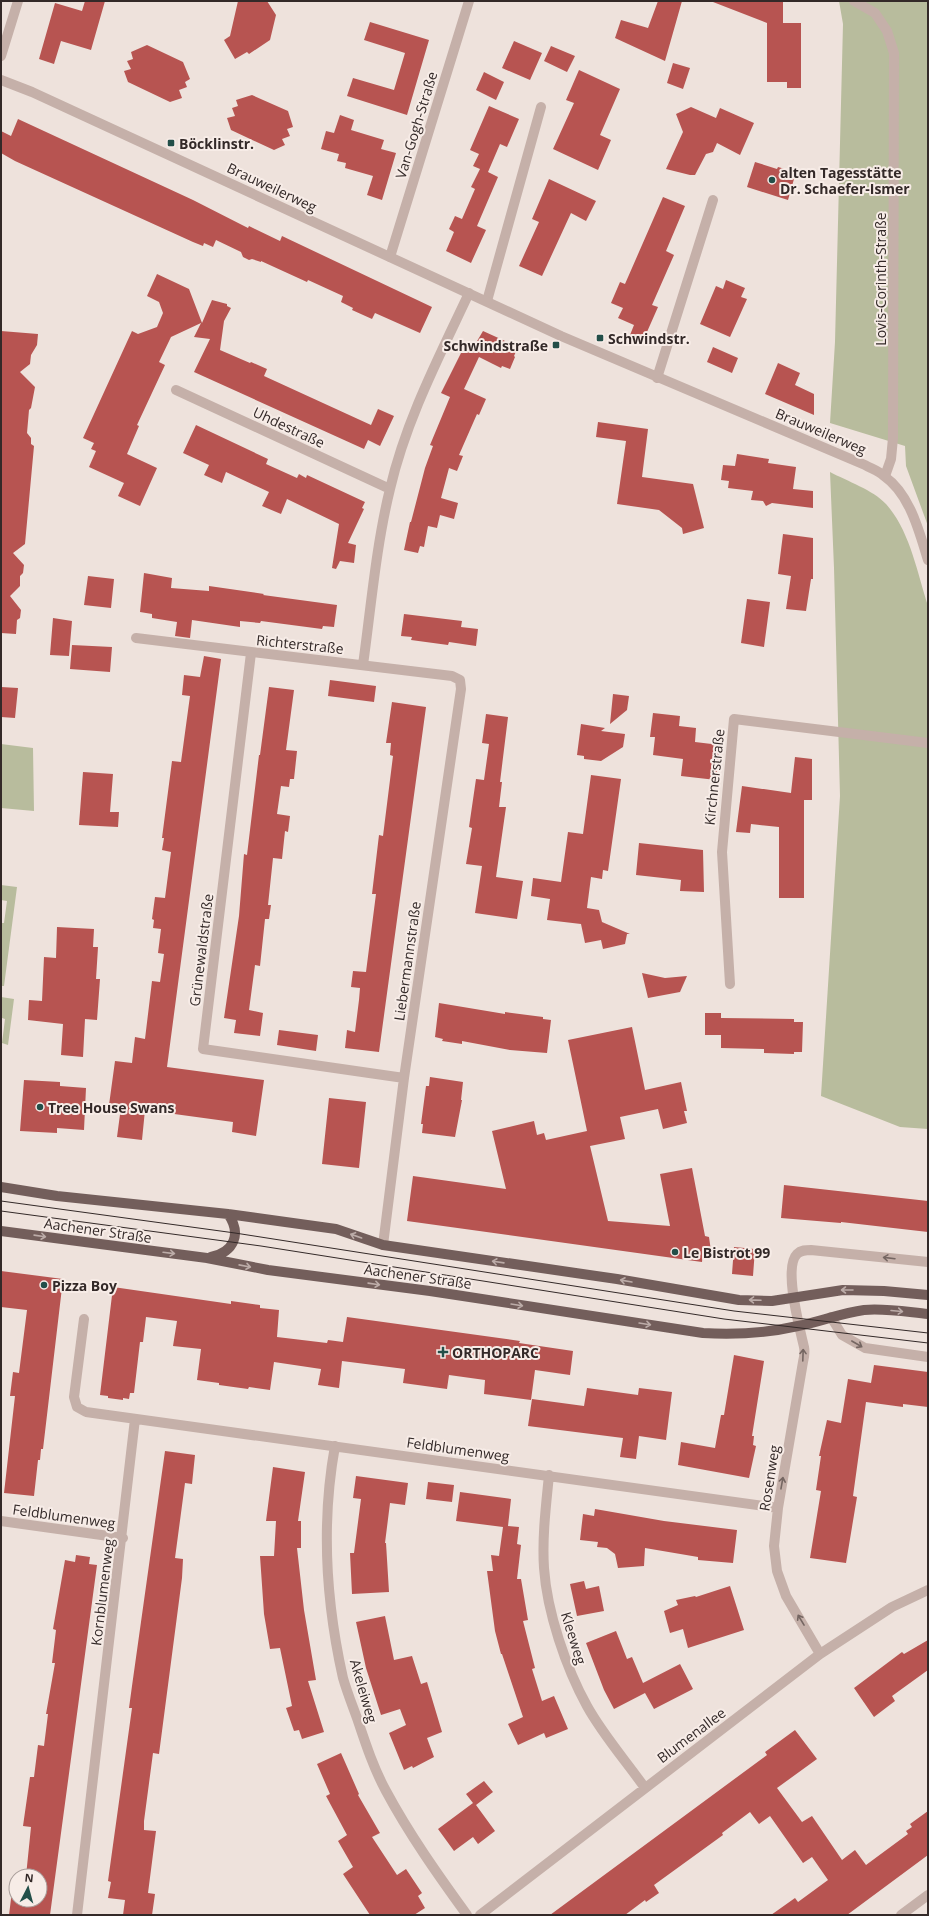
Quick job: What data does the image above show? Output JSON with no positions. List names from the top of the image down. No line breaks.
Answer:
{"streets":{"main road":["Aachener Straße"],"street":["Van-Gogh-Straße","Brauweilerweg","Lovis-Corinth-Straße","Uhdestraße","Richterstraße","Kirchnerstraße","Grünewaldstraße","Liebermannstraße","Feldblumenweg","Rosenweg","Kornblumenweg","Kleeweg","Akeleiweg","Blumenallee"]},"crossings":[["Van-Gogh-Straße","Brauweilerweg"],["Brauweilerweg","Lovis-Corinth-Straße"],["Richterstraße","Grünewaldstraße"],["Richterstraße","Liebermannstraße"],["Grünewaldstraße","Liebermannstraße"],["Liebermannstraße","Aachener Straße"],["Aachener Straße","Rosenweg"],["Feldblumenweg","Rosenweg"],["Feldblumenweg","Kornblumenweg"],["Feldblumenweg","Kleeweg"],["Feldblumenweg","Akeleiweg"],["Rosenweg","Blumenallee"],["Kleeweg","Blumenallee"]],"one_way":["Rosenweg"],"places":{"transit":["Böcklinstr.","Schwindstr.","Schwindstraße"],"other":["alten Tagesstätte Dr. Schaefer-Ismer","Tree House Swans","Le Bistrot 99","Pizza Boy"],"health":["ORTHOPARC"]},"north":"top"}
